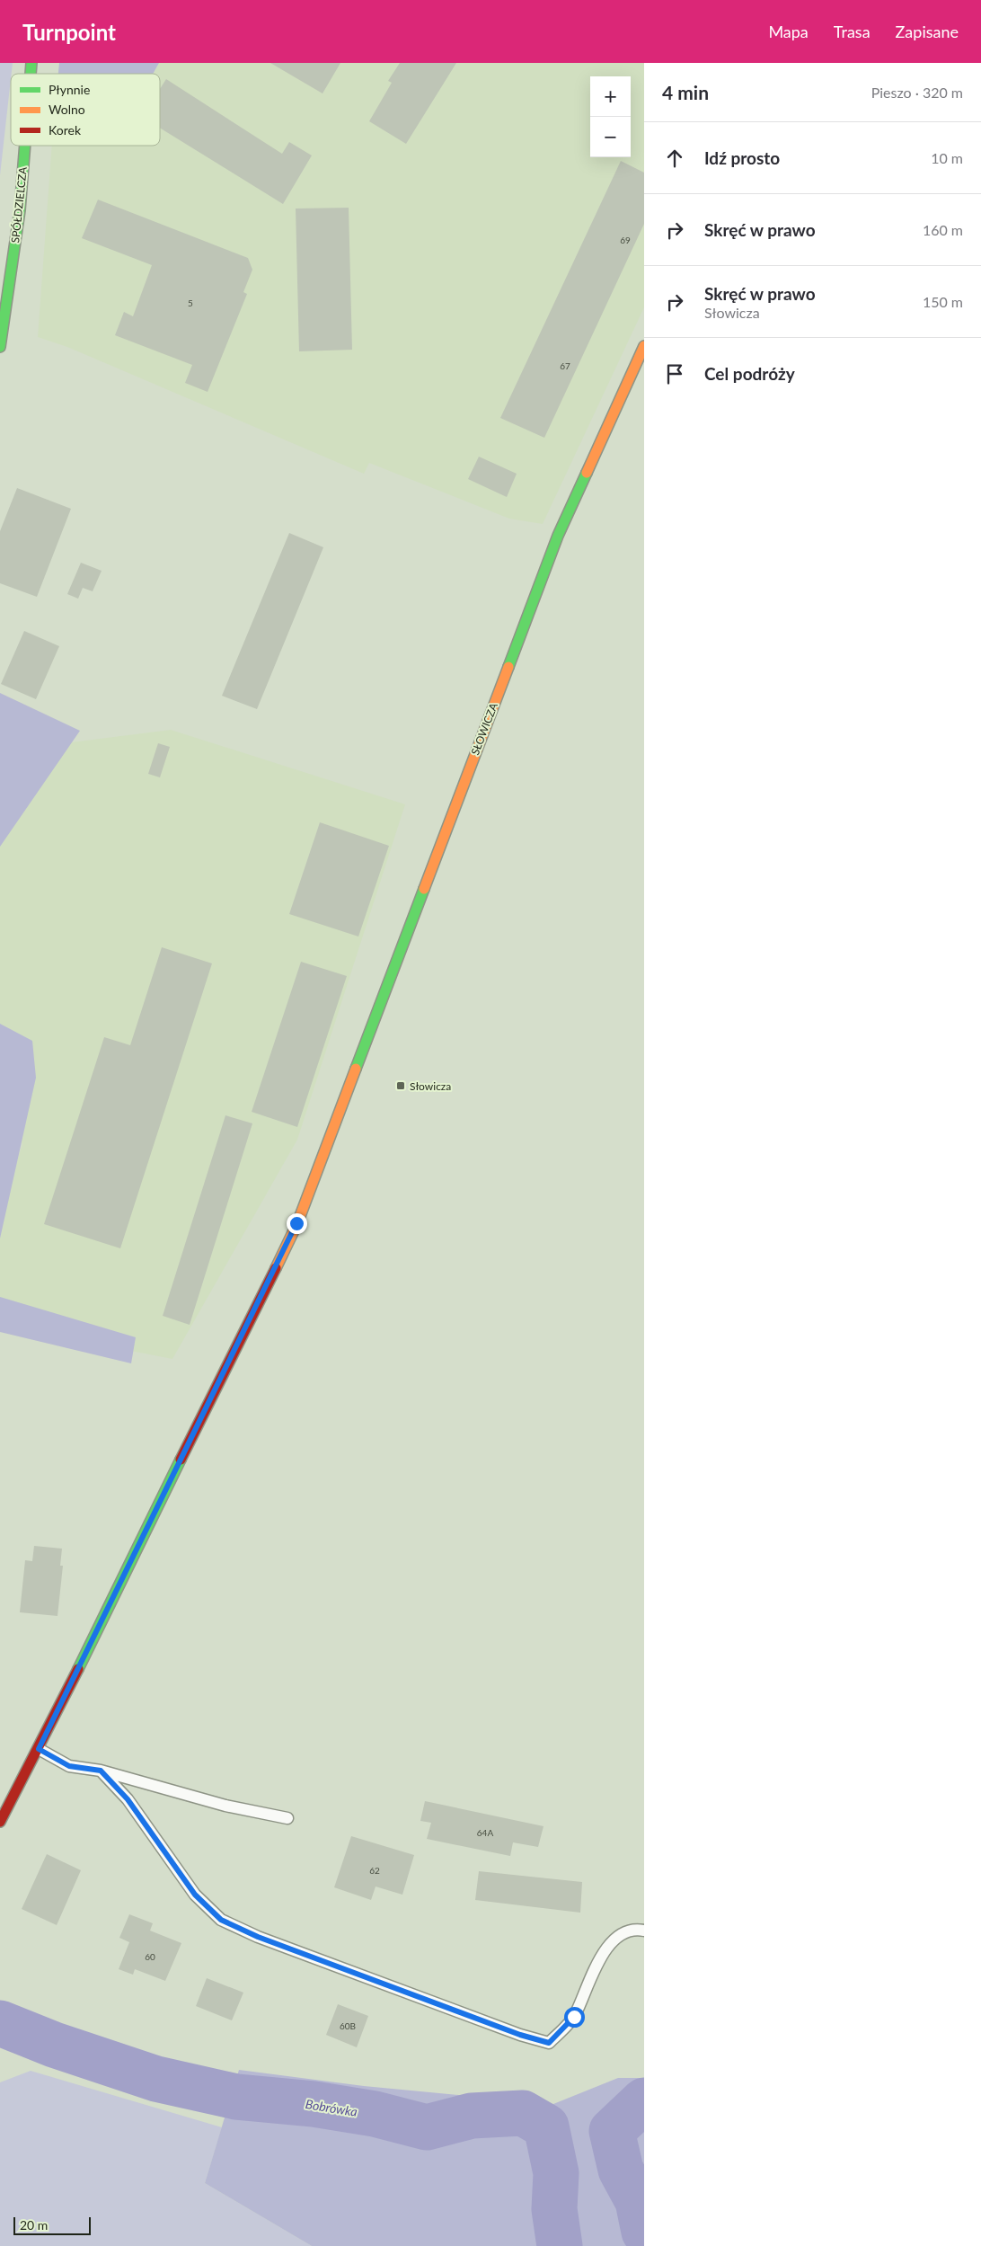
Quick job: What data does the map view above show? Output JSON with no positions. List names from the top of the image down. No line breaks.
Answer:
{"streets":{"street":["SPÓŁDZIELCZA","SŁOWICZA"]},"water":["Bobrówka"],"places":{"transit":["Słowicza"]},"house_numbers":["69","5","67","64A","62","60","60B"],"legend":["Płynnie","Wolno","Korek"],"scale_bar":"20 m","page":{"header":"Turnpoint","nav":["Mapa","Trasa","Zapisane"],"heading":["4 min","Pieszo · 320 m"],"map_buttons":["+","−"],"list":[["Idź prosto","10 m"],["Skręć w prawo","160 m"],["Skręć w prawo","Słowicza","150 m"],"Cel podróży"],"scale":"20 m"}}
